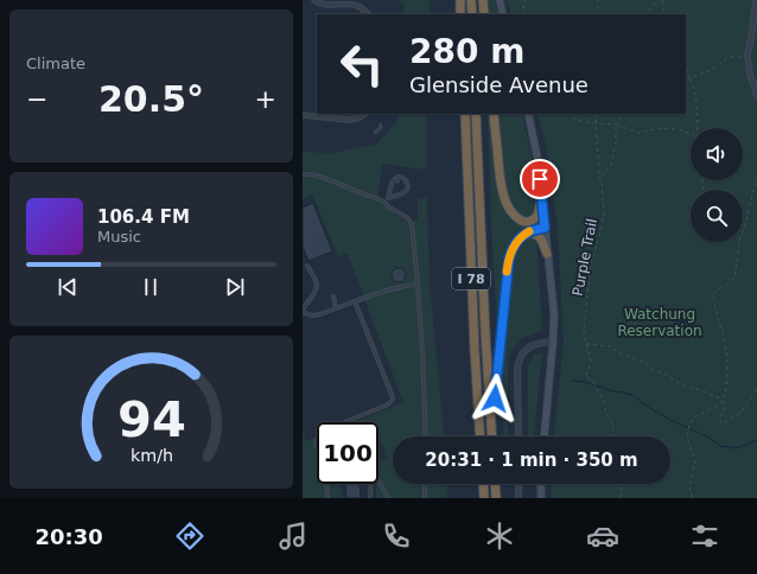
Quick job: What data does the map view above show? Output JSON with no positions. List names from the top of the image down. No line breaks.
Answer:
{"streets":{"highway":["I 78"],"path":["Purple Trail"]},"parks":["Watchung Reservation"],"page":{"tile":"Climate","turn":["280 m","Glenside Avenue"],"heat":["−","20.5°","+"],"song":["106.4 FM","Music"],"limit":"100","trip":"20:31 · 1 min · 350 m","tabs":"20:30","gauge":["94","km/h"]}}
